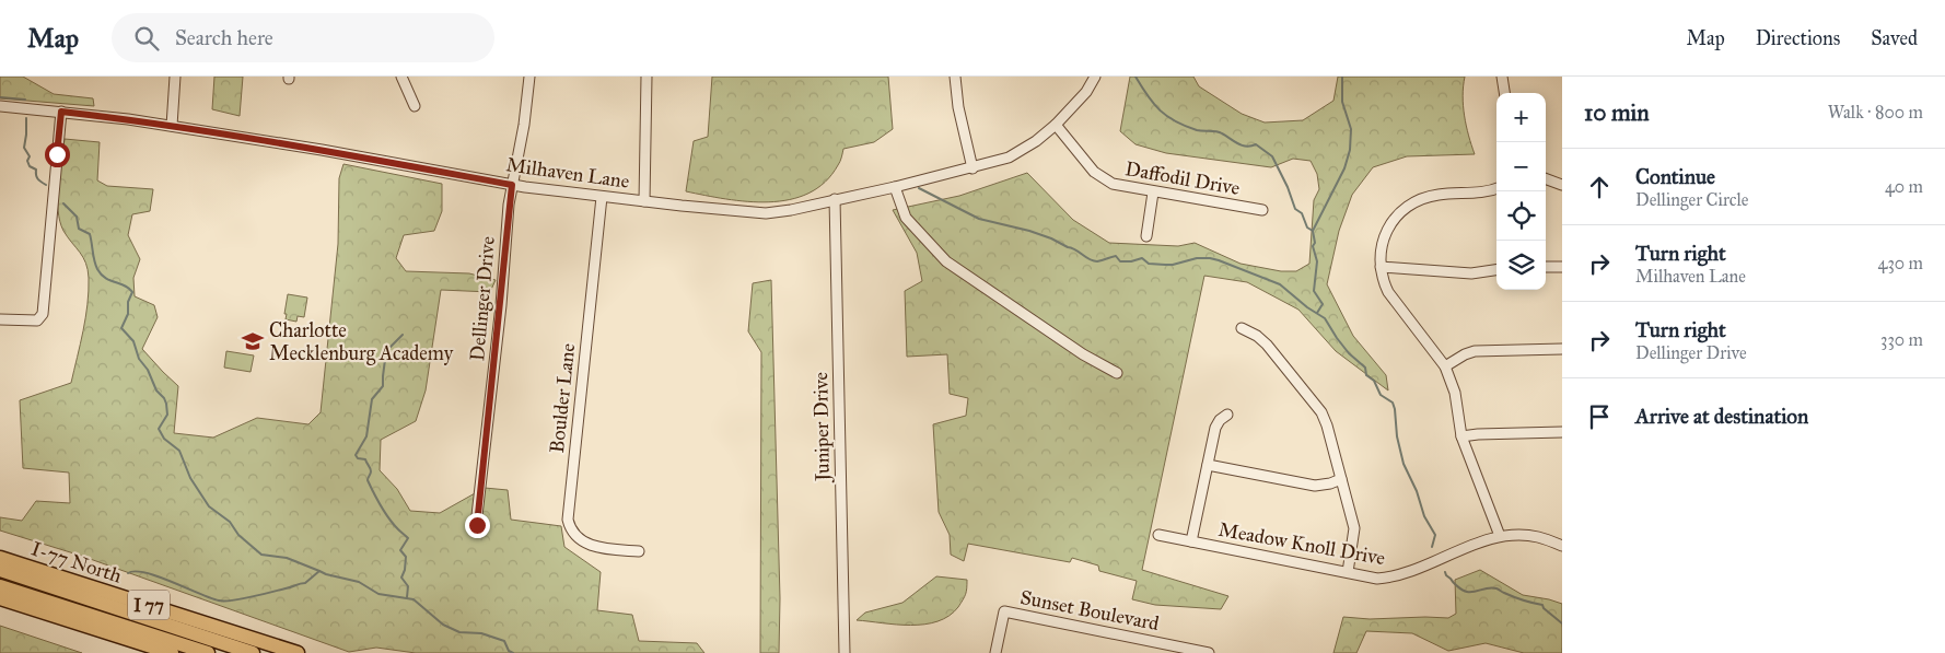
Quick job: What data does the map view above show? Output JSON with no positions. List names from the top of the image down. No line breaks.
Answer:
{"streets":{"highway":["I-77 North","I 77"],"street":["Milhaven Lane","Daffodil Drive","Dellinger Drive","Boulder Lane","Juniper Drive","Meadow Knoll Drive","Sunset Boulevard"]},"crossings":[["Milhaven Lane","Daffodil Drive"],["Milhaven Lane","Dellinger Drive"],["Milhaven Lane","Boulder Lane"],["Milhaven Lane","Juniper Drive"]],"places":{"school or university":["Charlotte Mecklenburg Academy"]},"page":{"header":"Map","search":"Search here","nav":["Map","Directions","Saved"],"heading":["10 min","Walk · 800 m"],"map_buttons":["+","−"],"list":[["Continue","Dellinger Circle","40 m"],["Turn right","Milhaven Lane","430 m"],["Turn right","Dellinger Drive","330 m"],"Arrive at destination"]}}
